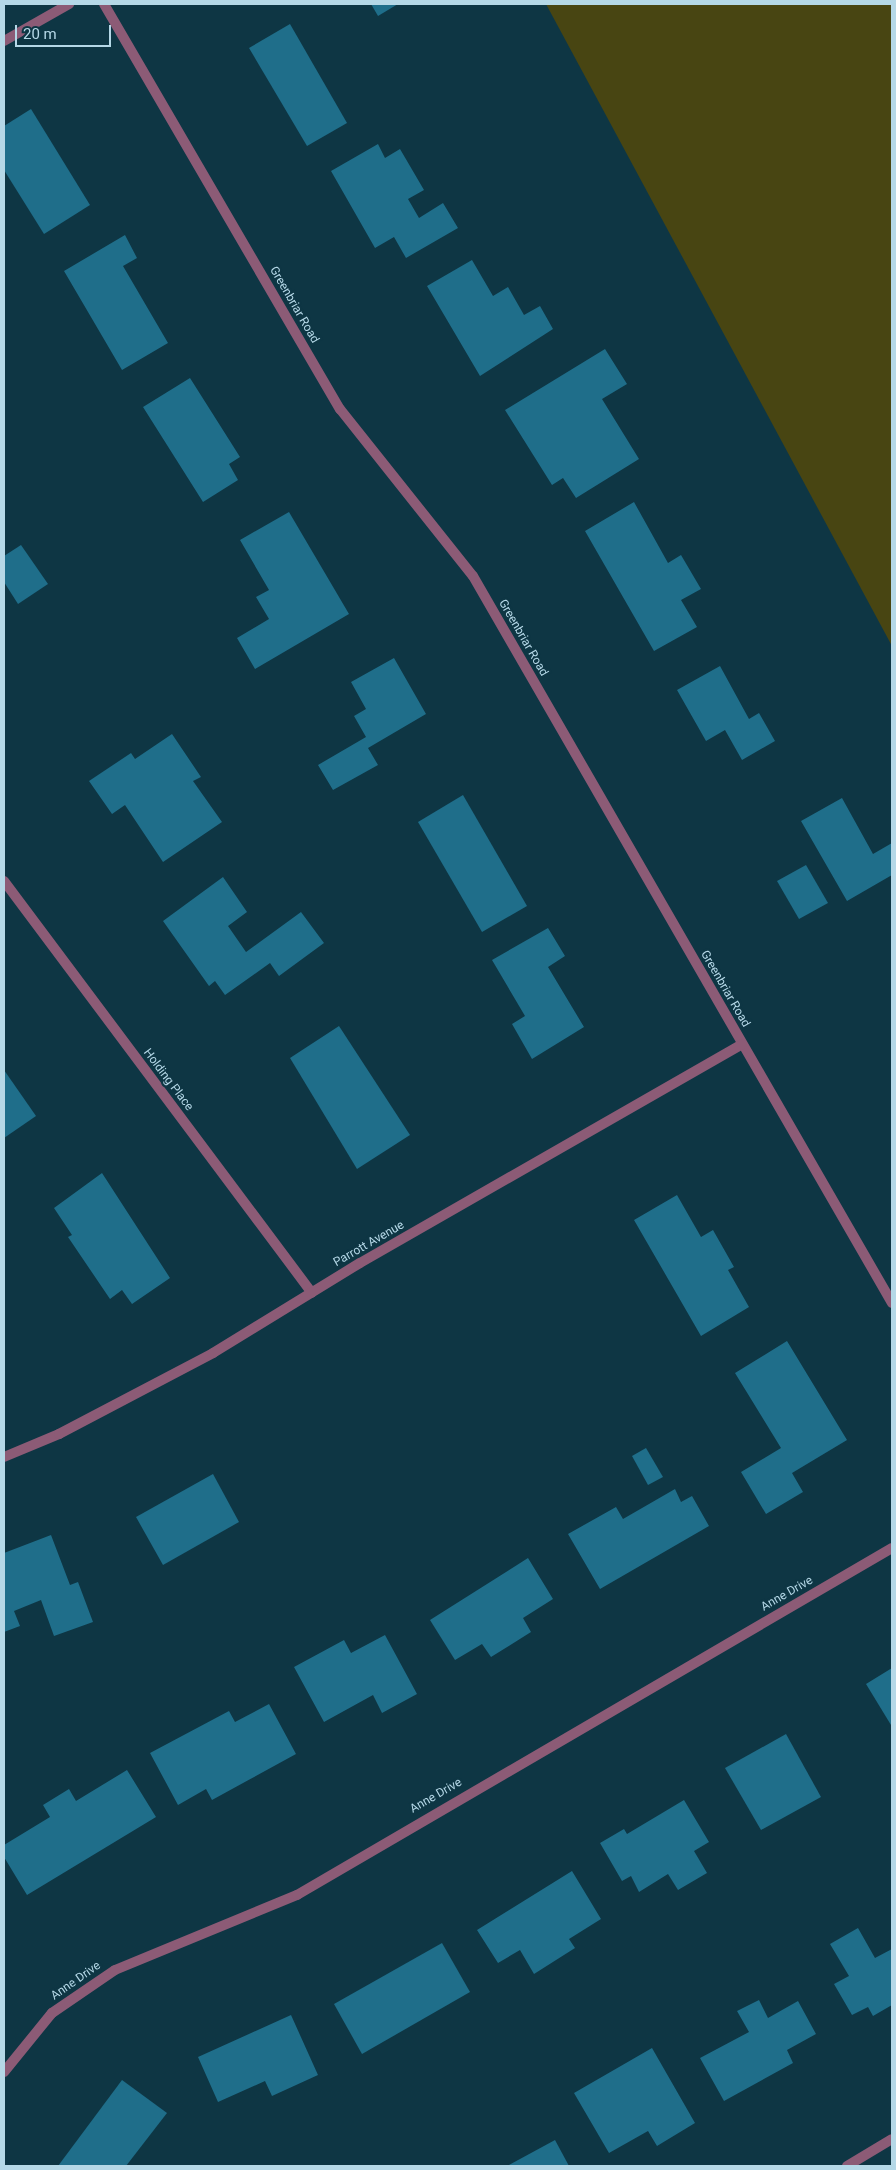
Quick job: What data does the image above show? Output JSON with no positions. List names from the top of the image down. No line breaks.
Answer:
{"streets":{"street":["Greenbriar Road","Holding Place","Parrott Avenue","Anne Drive"]},"crossings":[["Greenbriar Road","Parrott Avenue"],["Holding Place","Parrott Avenue"]],"scale_bar":"20 m"}
